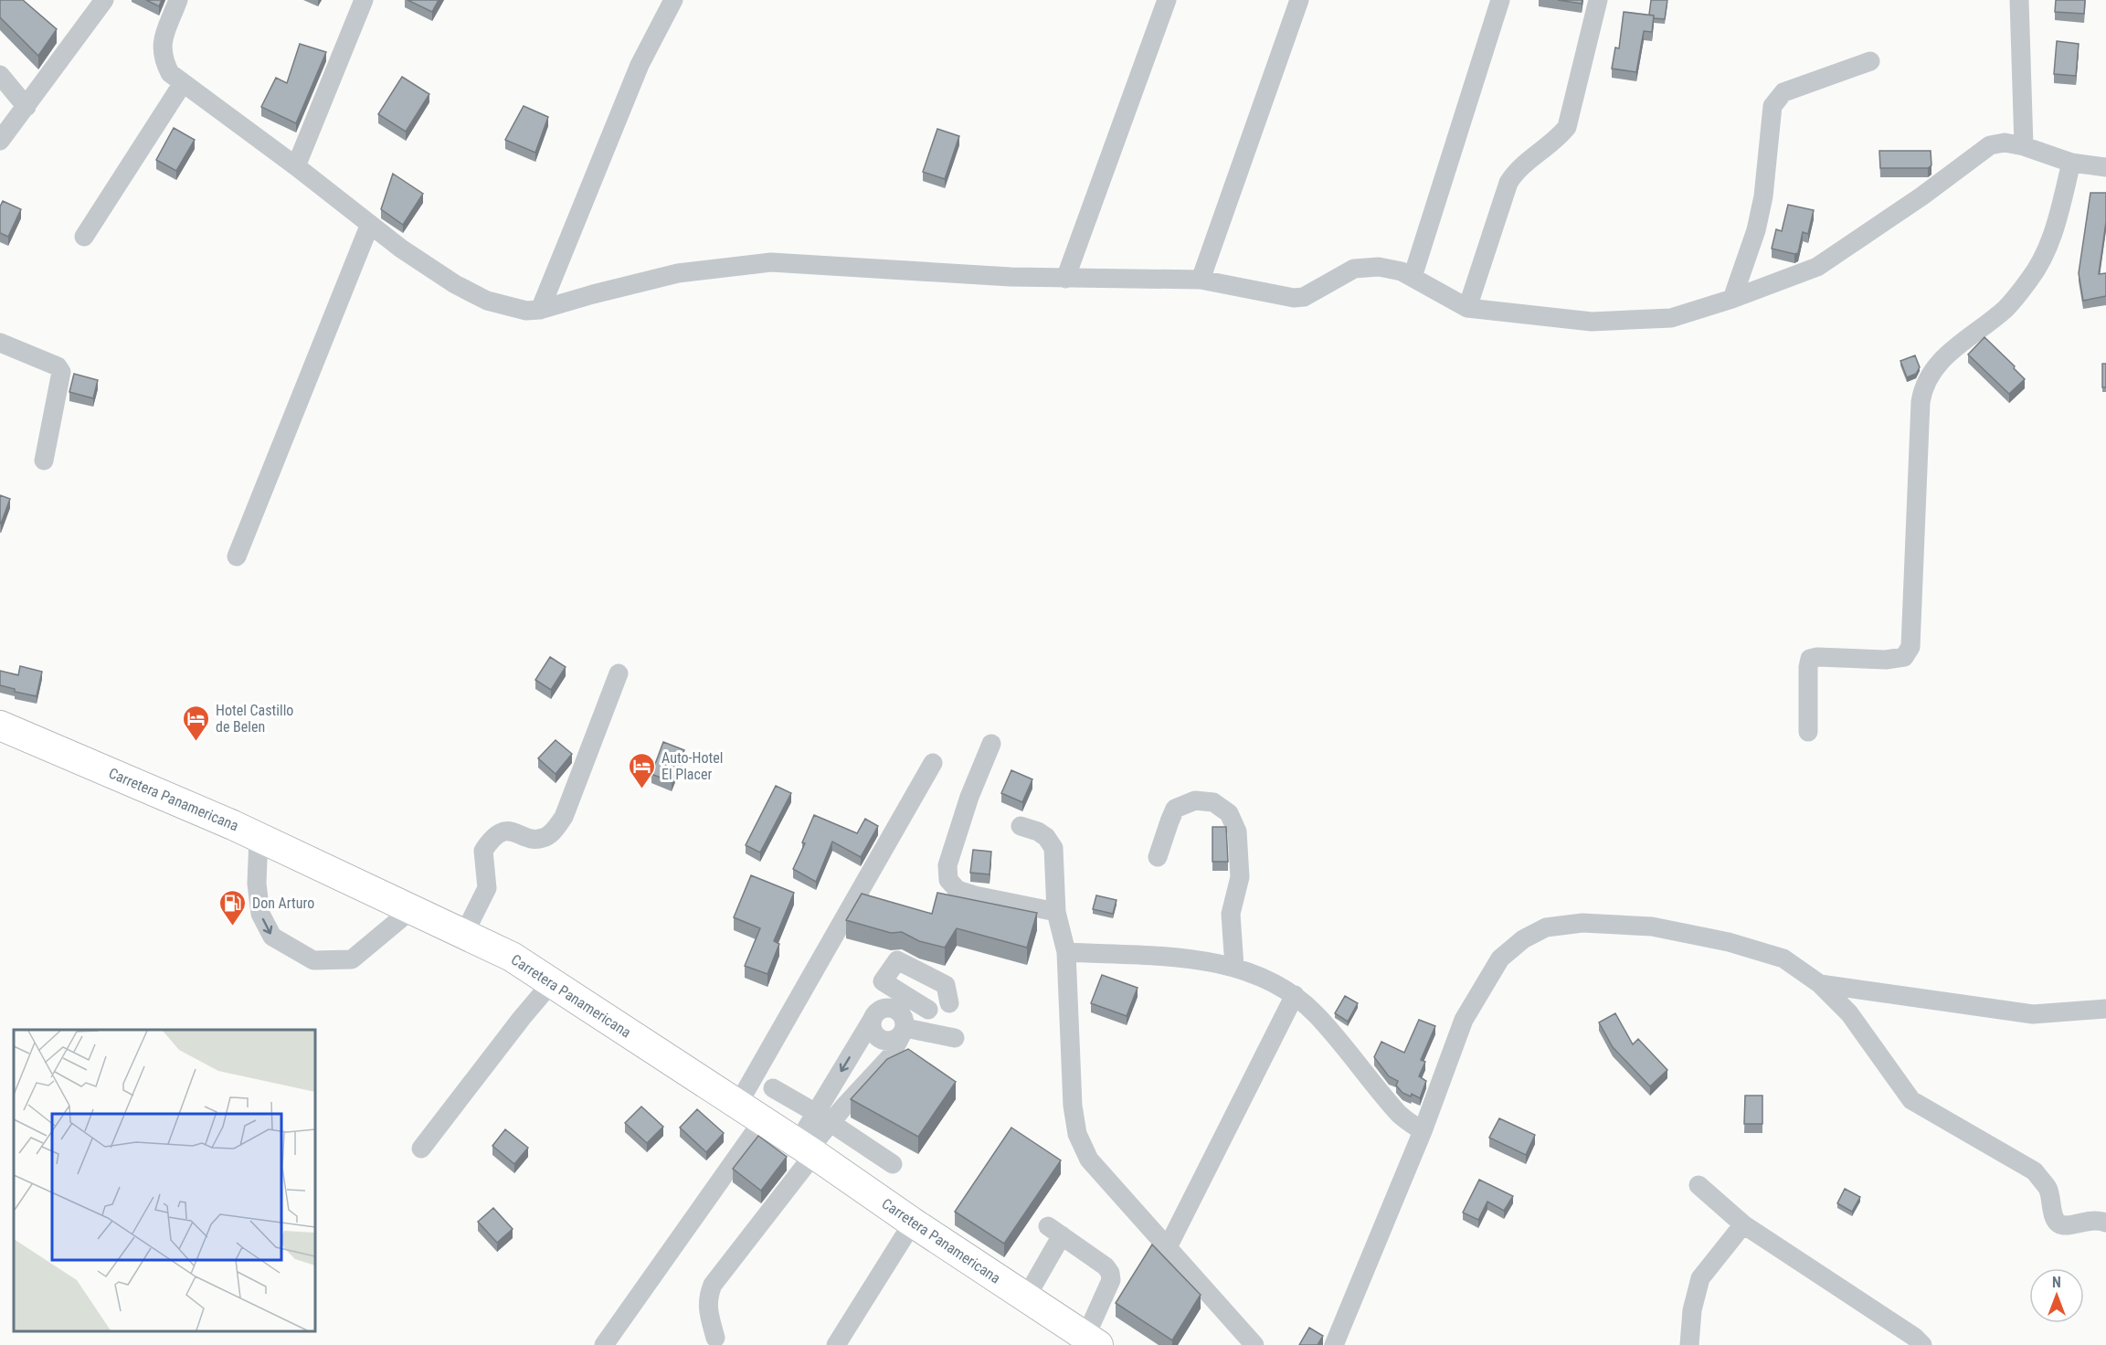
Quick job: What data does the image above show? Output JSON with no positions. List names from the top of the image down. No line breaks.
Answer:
{"streets":{"highway":["Carretera Panamericana"]},"places":{"hotel":["Hotel Castillo de Belen","Auto-Hotel El Placer"],"fuel station":["Don Arturo"]},"north":"top"}
